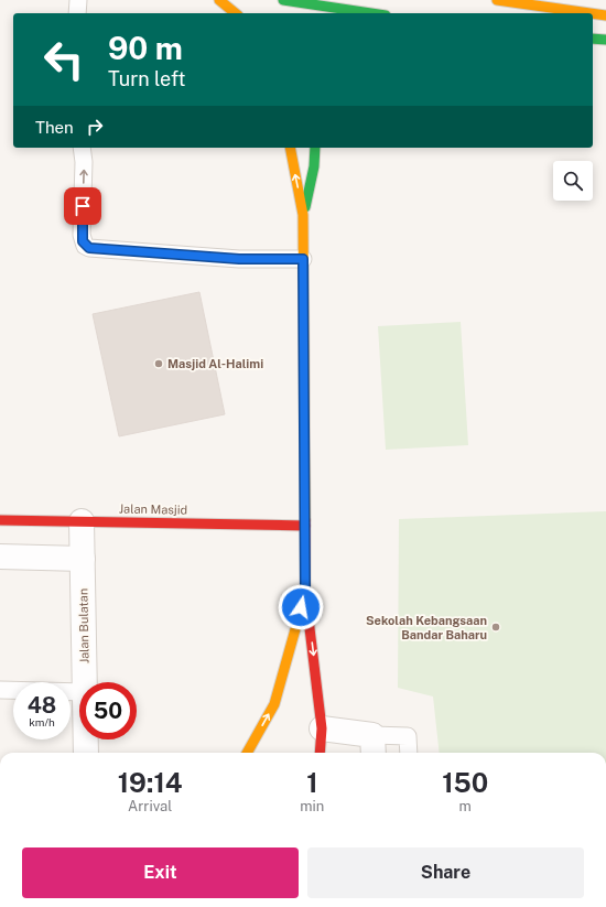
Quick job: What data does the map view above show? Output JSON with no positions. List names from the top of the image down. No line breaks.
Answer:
{"streets":{"main road":["Jalan Masjid"],"street":["Jalan Bulatan"]},"crossings":[["Jalan Masjid","Jalan Bulatan"]],"places":["Masjid Al-Halimi","Sekolah Kebangsaan Bandar Baharu"],"page":{"turn":["90 m","Turn left"],"then":"Then","speed":"48 km/h","limit":"50","eta":["19:14","Arrival","1","min","150","m"],"buttons":["Exit","Share"]}}
